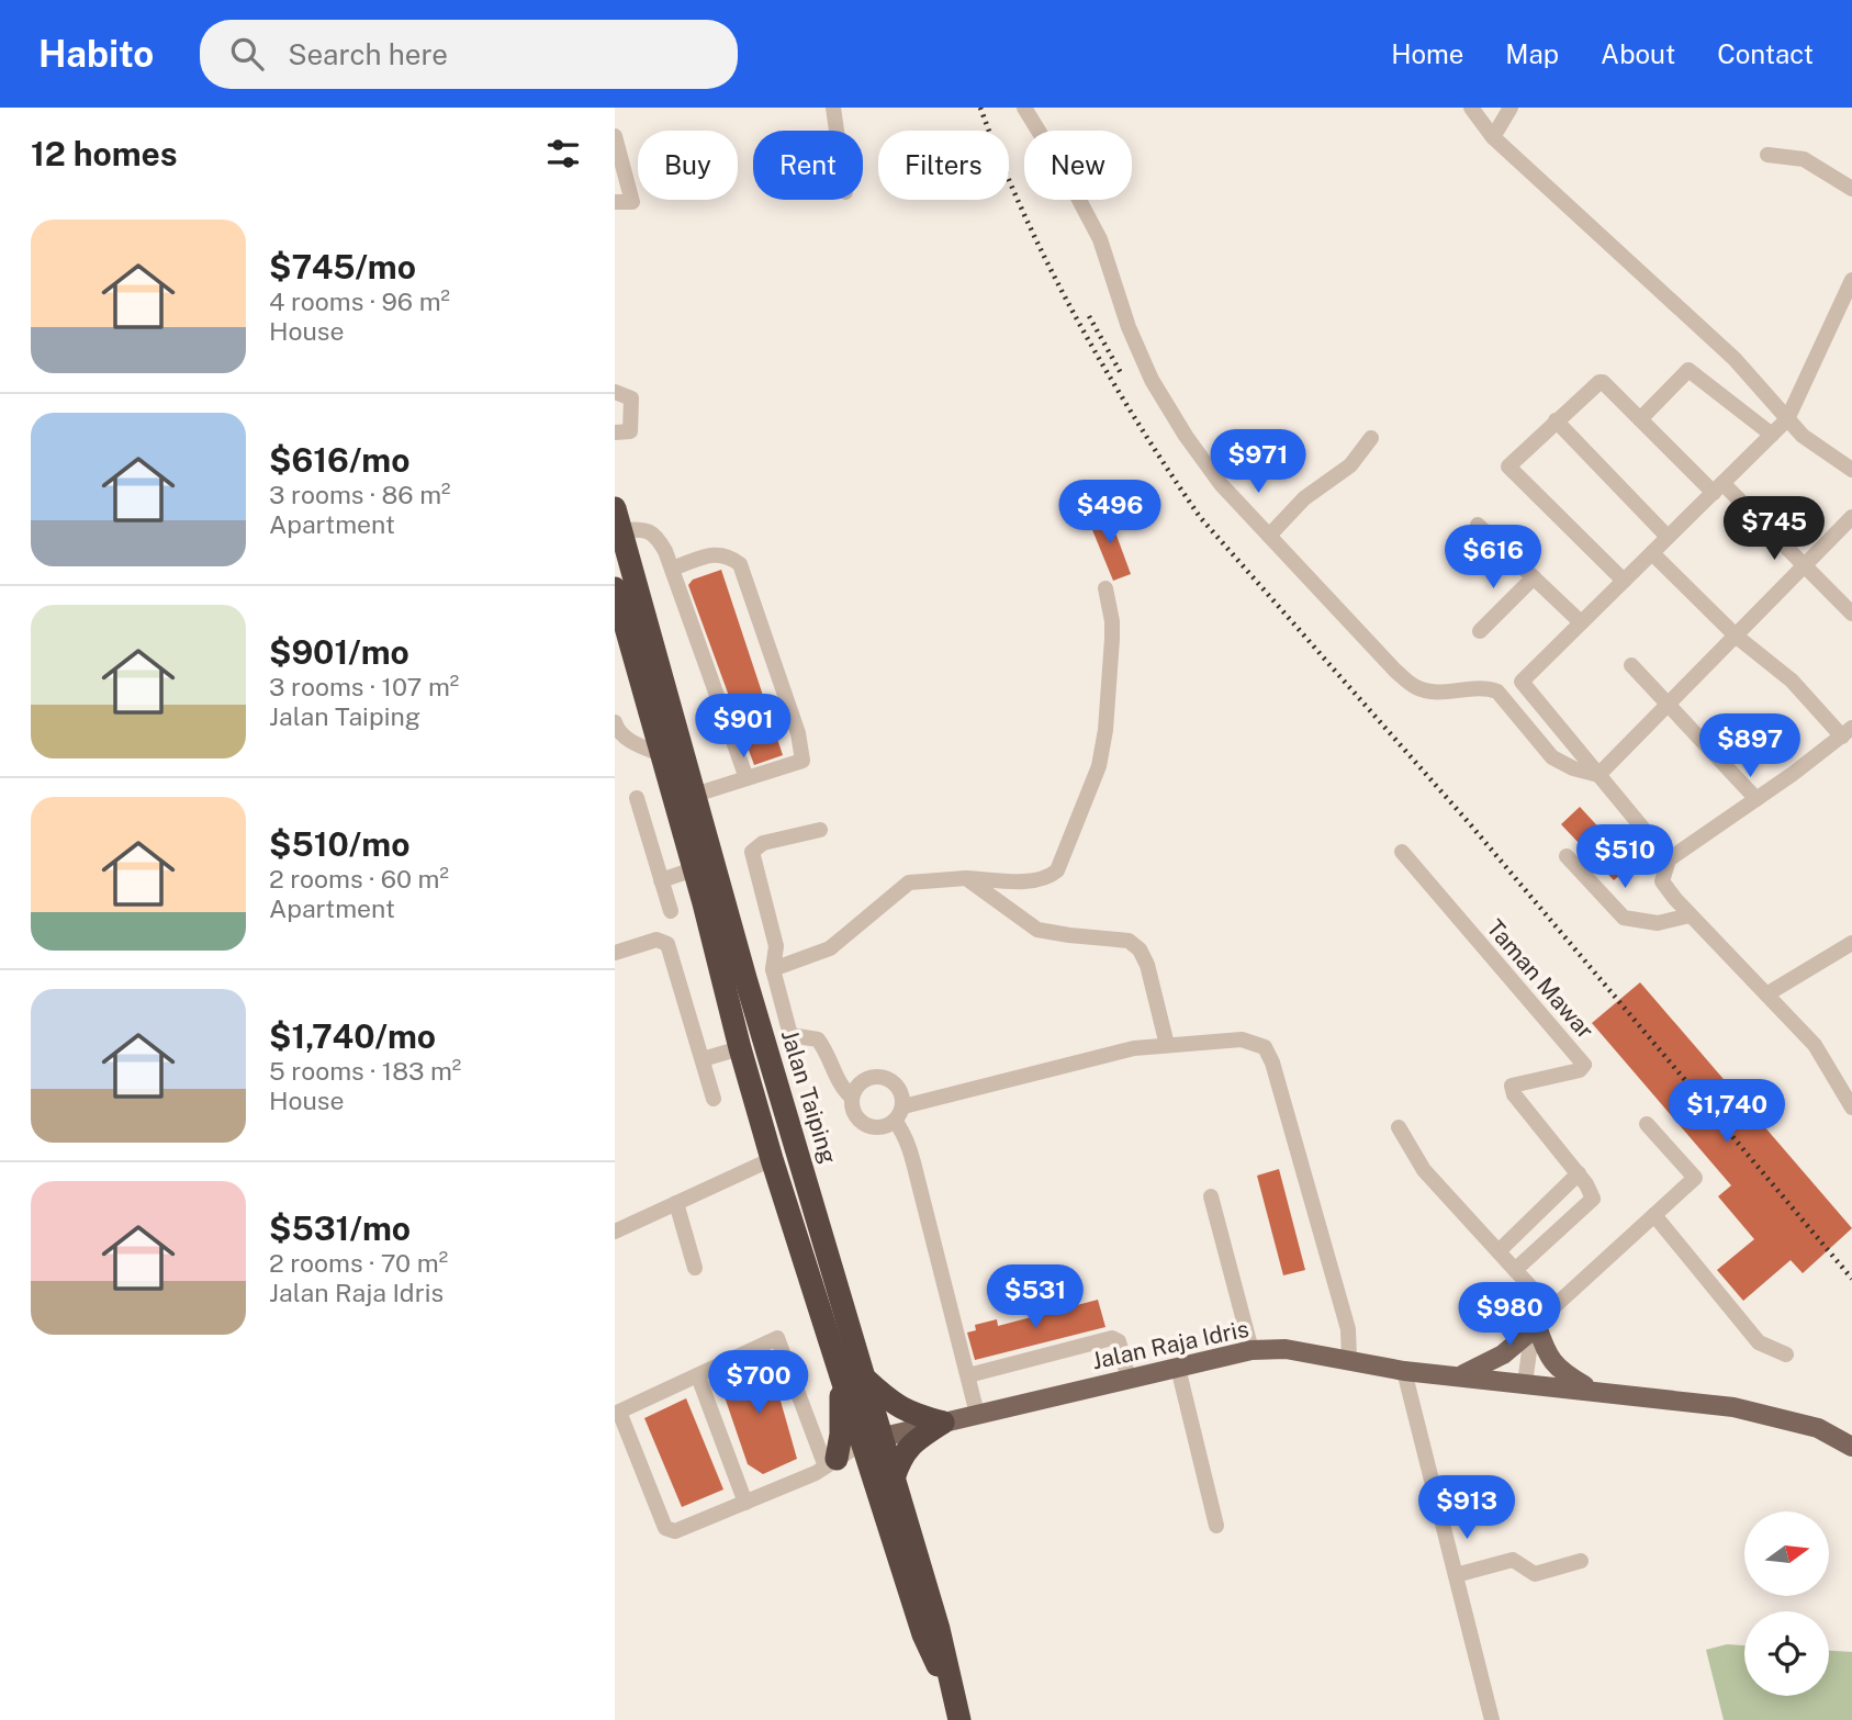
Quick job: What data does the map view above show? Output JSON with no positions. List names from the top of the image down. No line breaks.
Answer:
{"streets":{"highway":["Jalan Taiping"],"main road":["Jalan Raja Idris"],"street":["Taman Mawar"]},"crossings":[["Jalan Taiping","Jalan Raja Idris"]],"north":"right","page":{"header":"Habito","search":"Search here","nav":["Home","Map","About","Contact"],"heading":"12 homes","chip":["Buy","Rent","Filters","New"],"list":[{"name":"$745/mo","note":"4 rooms · 96 m² · House"},{"name":"$616/mo","note":"3 rooms · 86 m² · Apartment"},{"name":"$901/mo","note":"3 rooms · 107 m² · Jalan Taiping"},{"name":"$510/mo","note":"2 rooms · 60 m² · Apartment"},{"name":"$1,740/mo","note":"5 rooms · 183 m² · House"},{"name":"$531/mo","note":"2 rooms · 70 m² · Jalan Raja Idris"}],"price":["$971","$496","$745","$616","$901","$897","$510","$1,740","$531","$980","$700","$913"]}}
